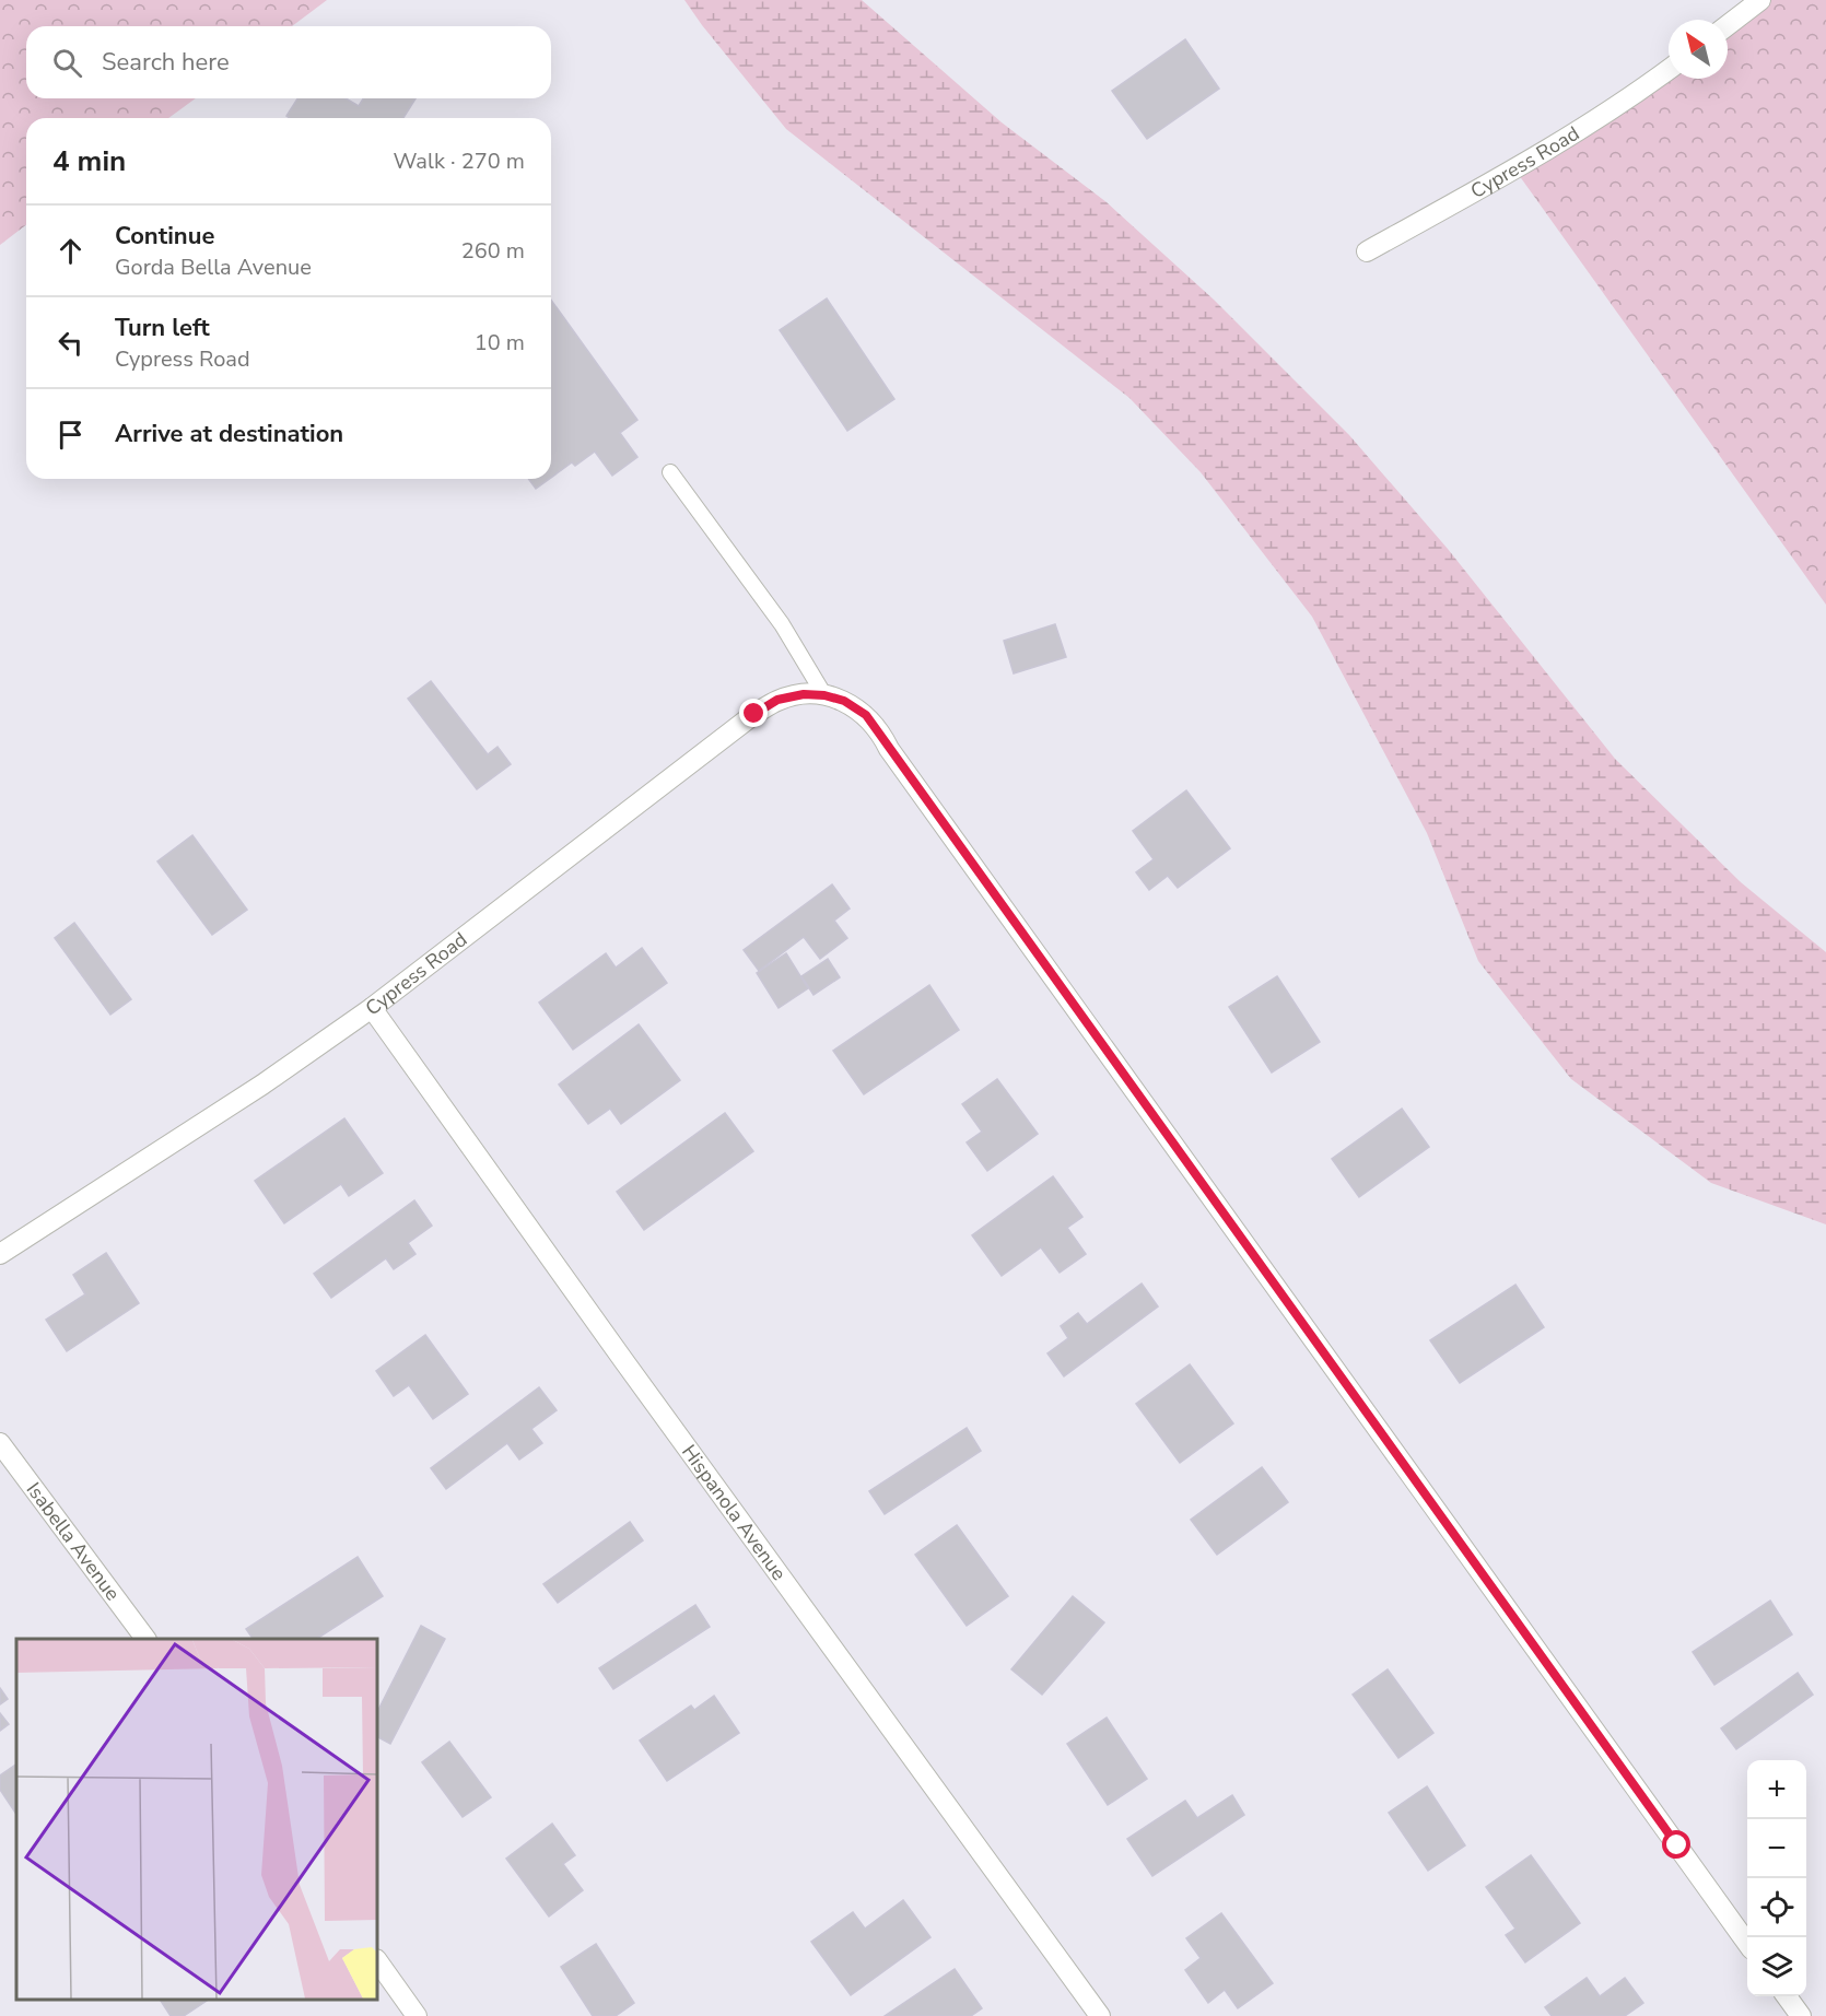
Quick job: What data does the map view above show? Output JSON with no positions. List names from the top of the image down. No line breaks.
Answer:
{"streets":{"street":["Cypress Road","Hispanola Avenue","Isabella Avenue"]},"crossings":[["Cypress Road","Hispanola Avenue"]],"north":"top left","page":{"search":"Search here","heading":["4 min","Walk · 270 m"],"list":[["Continue","Gorda Bella Avenue","260 m"],["Turn left","Cypress Road","10 m"],"Arrive at destination"],"map_buttons":["+","−"]}}
